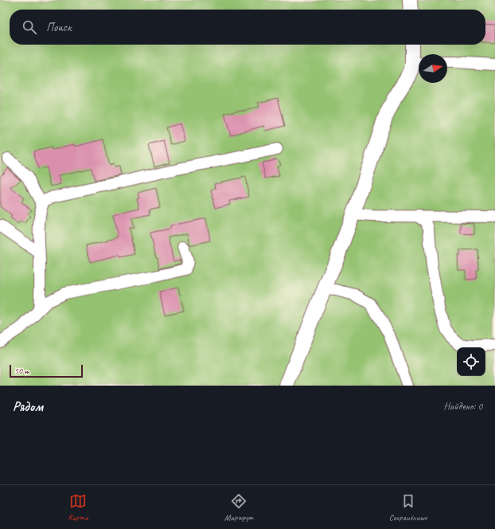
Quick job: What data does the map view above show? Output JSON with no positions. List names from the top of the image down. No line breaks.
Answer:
{"scale_bar":"50 m","north":"right","page":{"search":"Поиск","scale":"50 m","heading":["Рядом","Найдено: 0"],"nav":["Карта","Маршрут","Сохранённые"]}}
